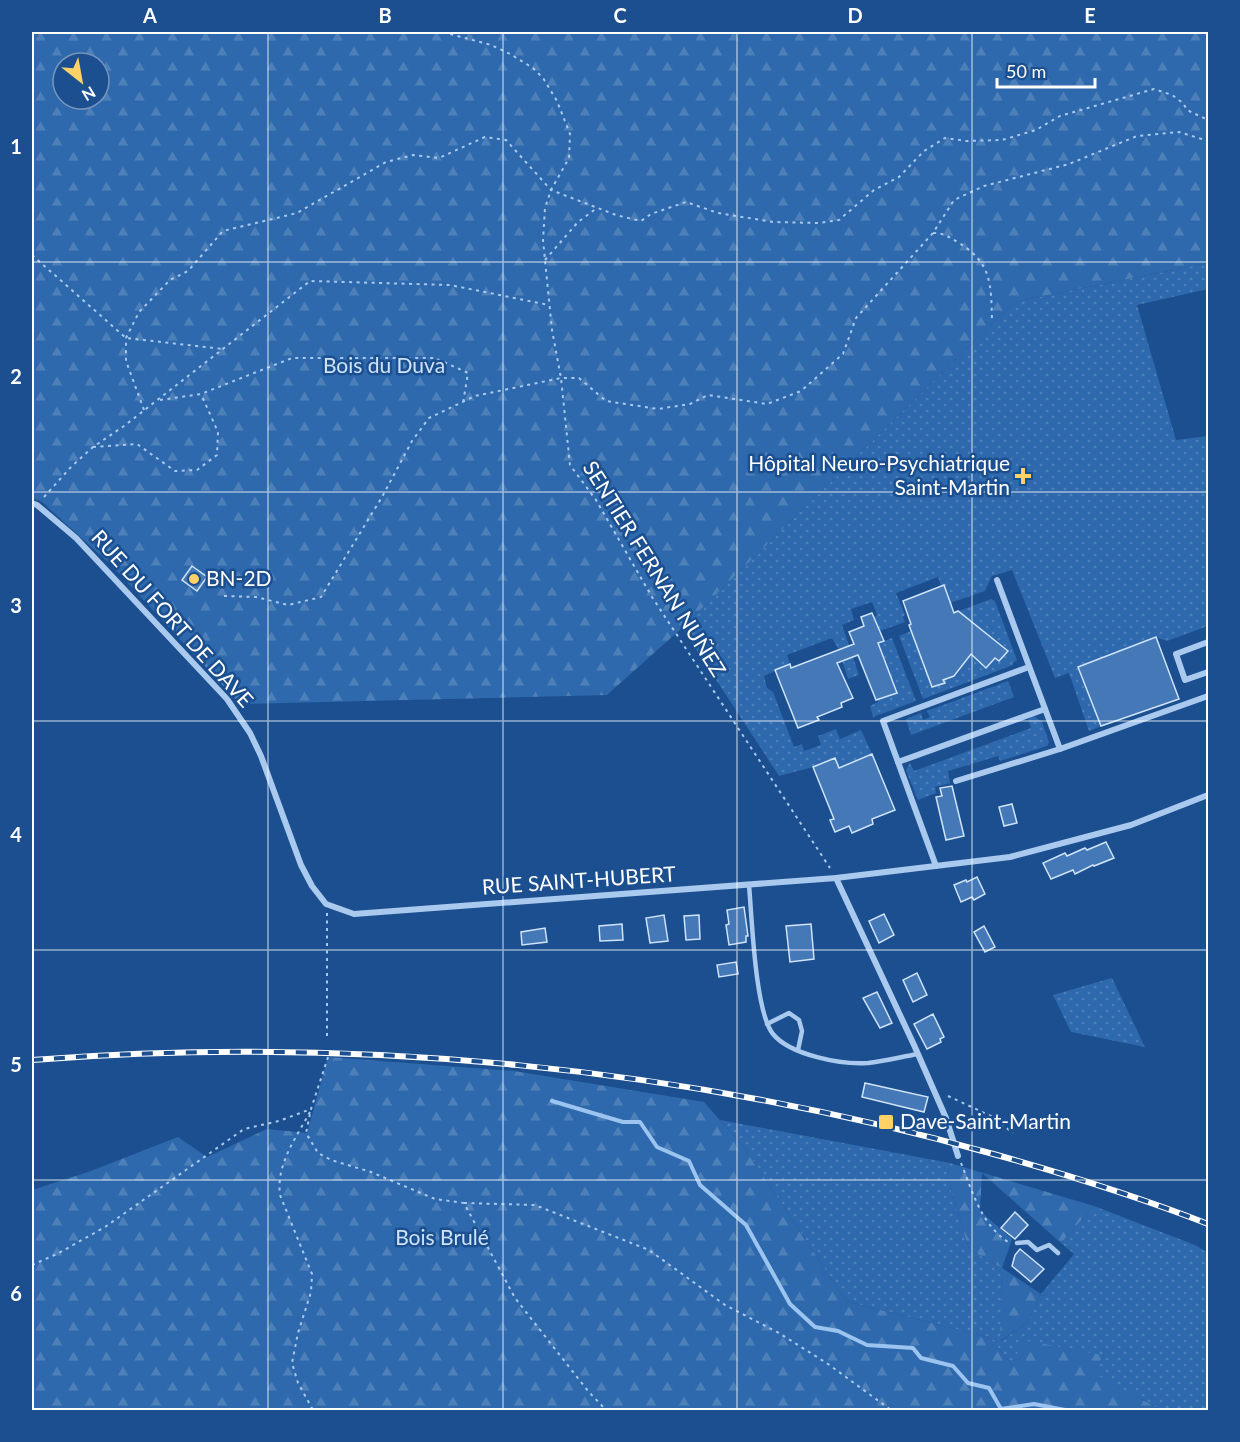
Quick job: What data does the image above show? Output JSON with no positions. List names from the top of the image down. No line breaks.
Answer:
{"streets":{"street":["RUE DU FORT DE DAVE","RUE SAINT-HUBERT"],"path":["SENTIER FERNAN NUÑEZ"]},"crossings":[["SENTIER FERNAN NUÑEZ","RUE SAINT-HUBERT"],["RUE DU FORT DE DAVE","RUE SAINT-HUBERT"]],"parks":["Bois du Duva","Bois Brulé"],"places":{"health":["Hôpital Neuro-Psychiatrique Saint-Martin"],"other":["BN-2D"],"transit":["Dave-Saint-Martin"]},"scale_bar":"50 m","north":"bottom right","grid":{"columns":["A","B","C","D","E"],"rows":["1","2","3","4","5","6"]}}
